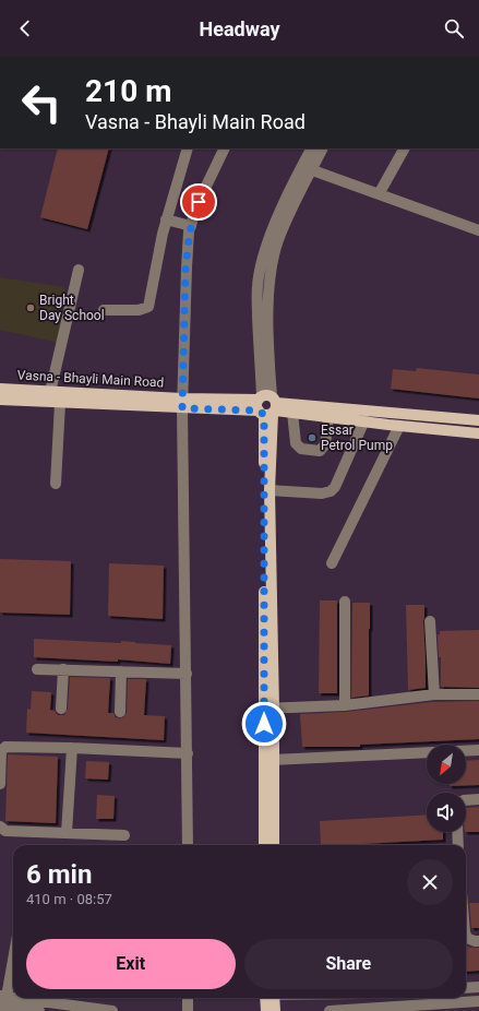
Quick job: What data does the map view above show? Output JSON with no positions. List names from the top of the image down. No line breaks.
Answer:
{"streets":{"main road":["Vasna - Bhayli Main Road"]},"places":["Bright Day School","Essar Petrol Pump"],"north":"bottom left","page":{"header":"Headway","turn":["210 m","Vasna - Bhayli Main Road"],"heading":["6 min","410 m · 08:57"],"buttons":["Exit","Share"]}}
